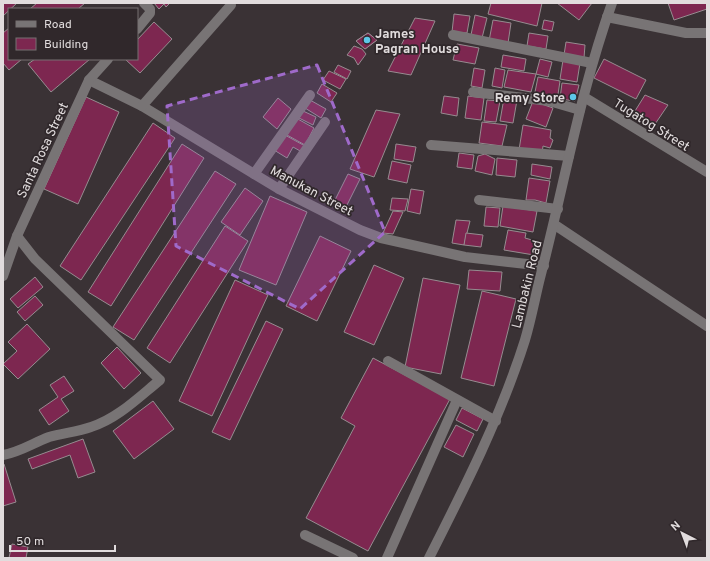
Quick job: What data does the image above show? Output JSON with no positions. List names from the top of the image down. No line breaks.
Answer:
{"streets":{"street":["Tugatog Street","Santa Rosa Street","Manukan Street","Lambakin Road"]},"crossings":[["Tugatog Street","Lambakin Road"],["Santa Rosa Street","Manukan Street"],["Manukan Street","Lambakin Road"]],"places":["James Pagran House","Remy Store"],"legend":["Road","Building"],"scale_bar":"50 m","north":"top left"}
